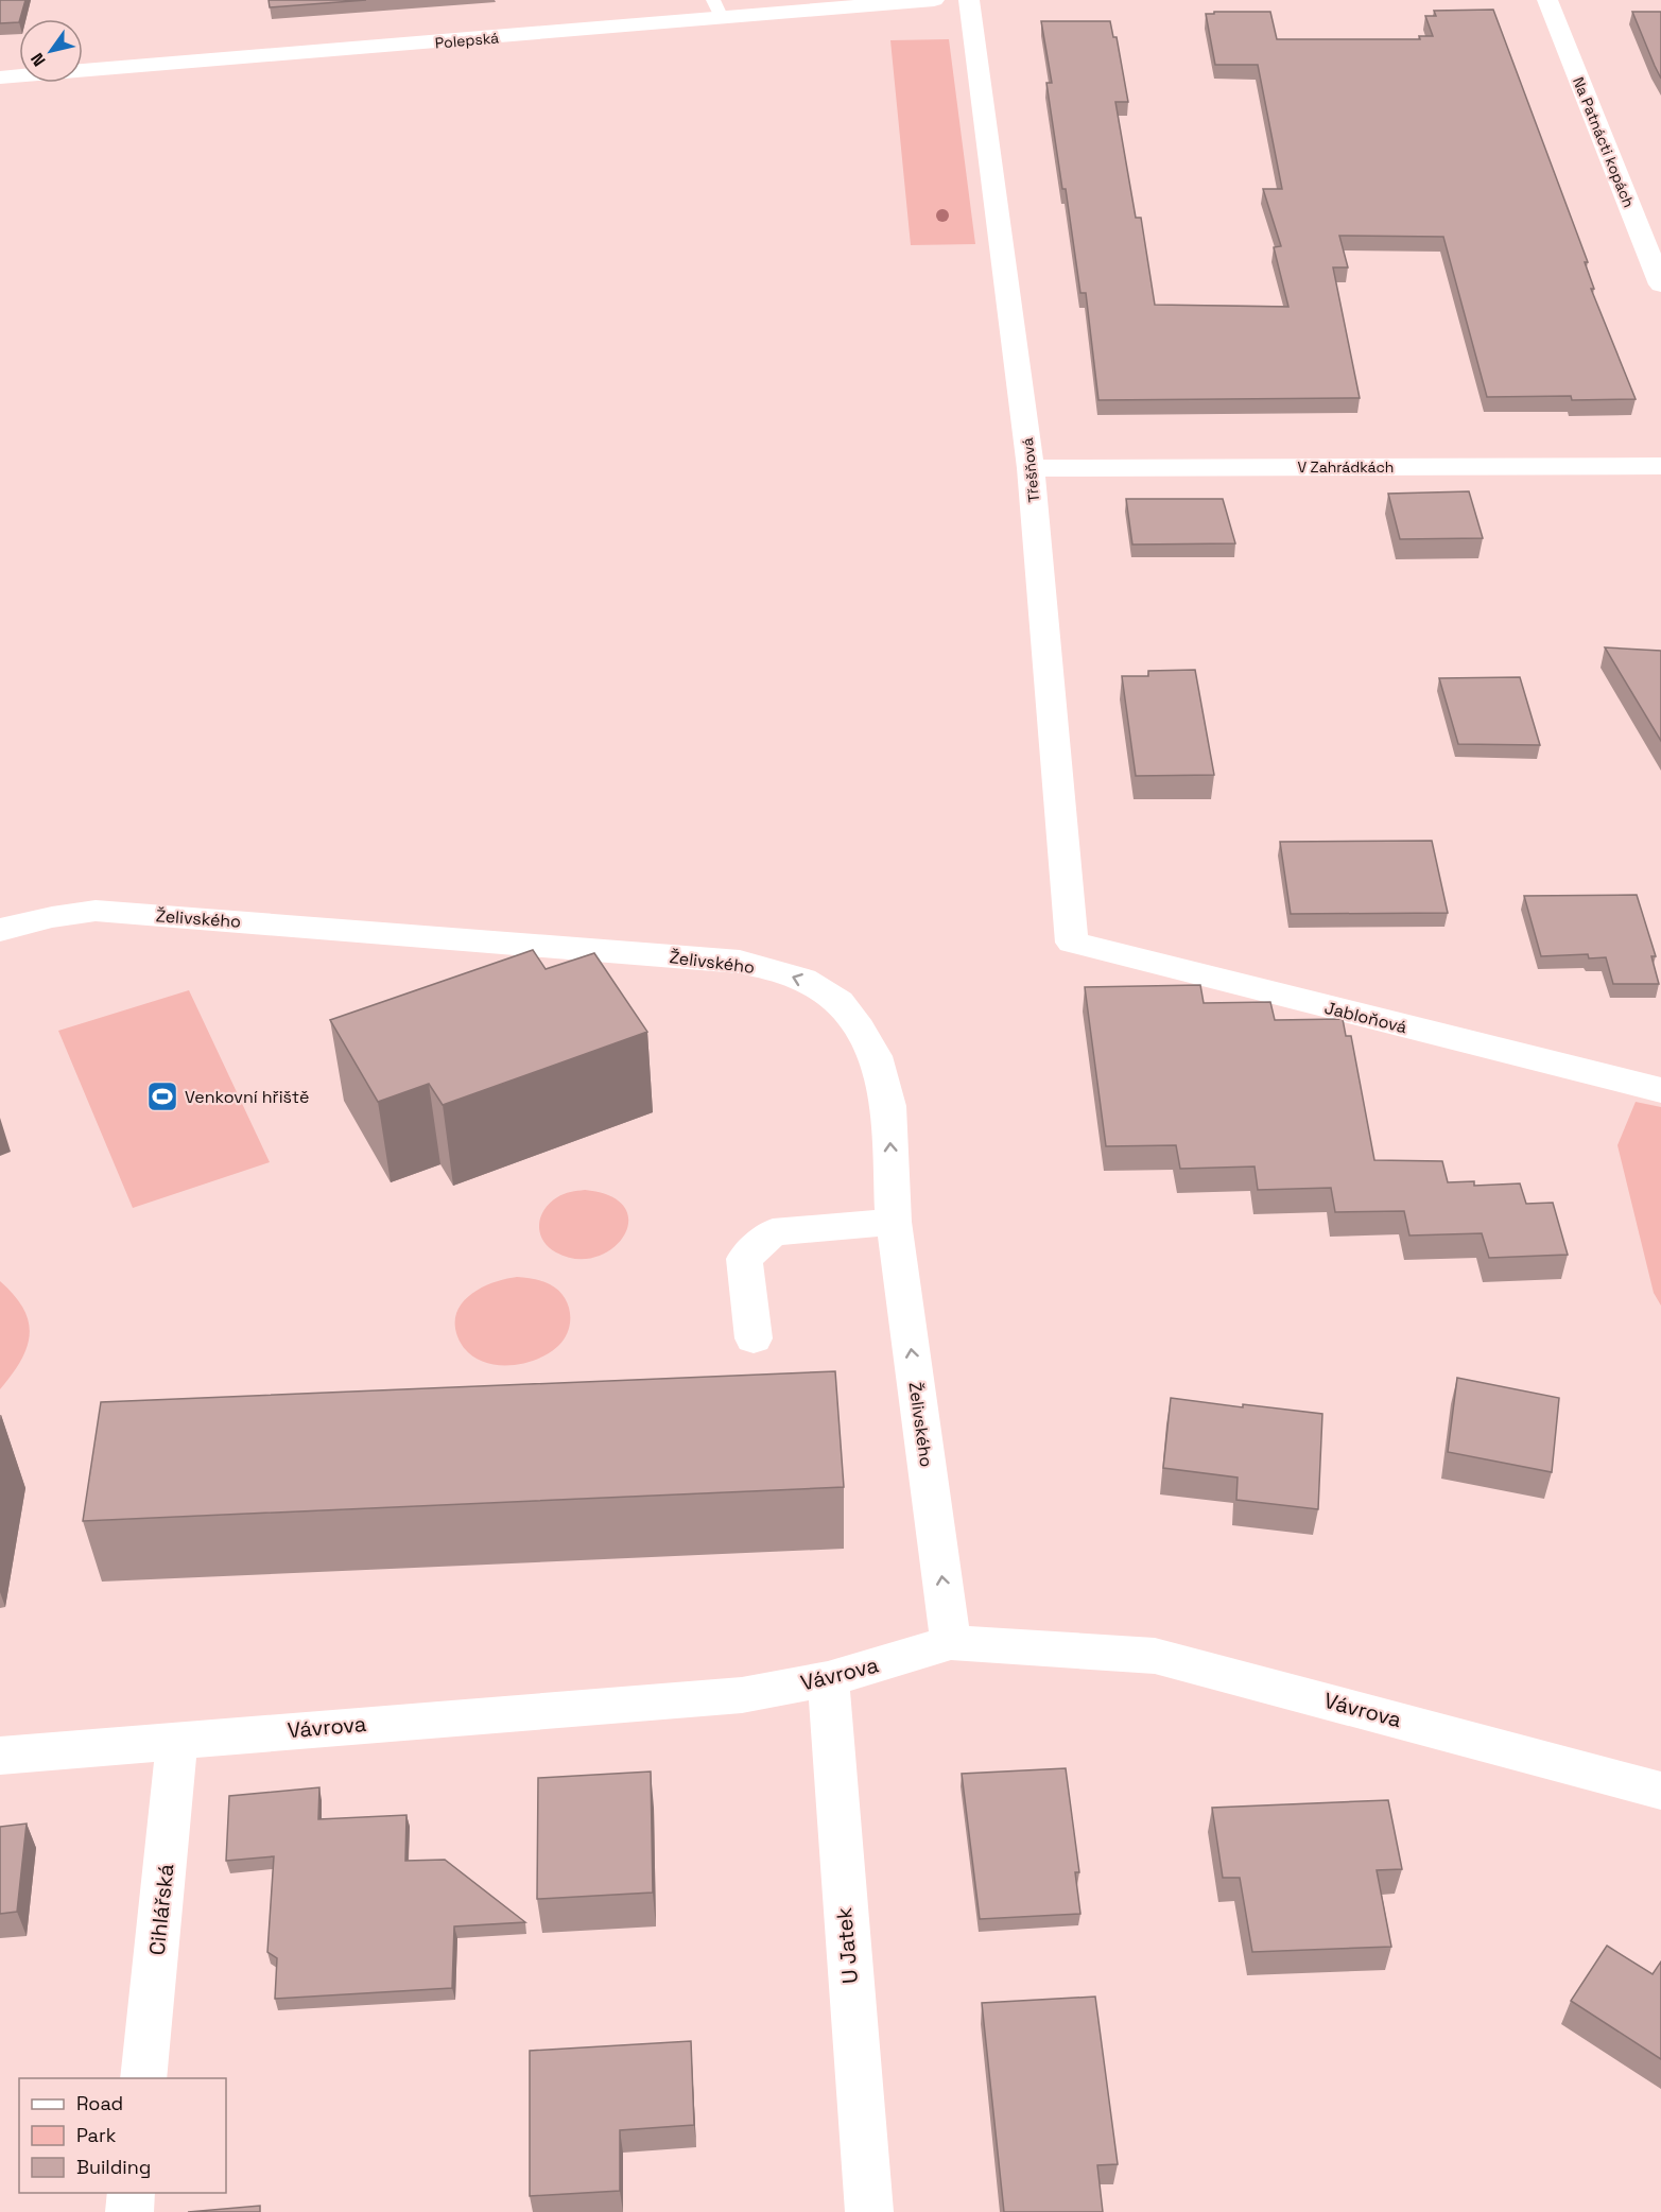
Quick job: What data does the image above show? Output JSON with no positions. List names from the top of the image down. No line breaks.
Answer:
{"streets":{"street":["Polepská","Na Patnácti kopách","V Zahrádkách","Třešňová","Želivského","Jabloňová","Vávrova","Cihlářská","U Jatek"]},"crossings":[["V Zahrádkách","Třešňová"],["Třešňová","Jabloňová"],["Želivského","Vávrova"],["Vávrova","Cihlářská"],["Vávrova","U Jatek"]],"places":{"sports":["Venkovní hřiště"]},"legend":["Road","Park","Building"],"north":"bottom left"}
